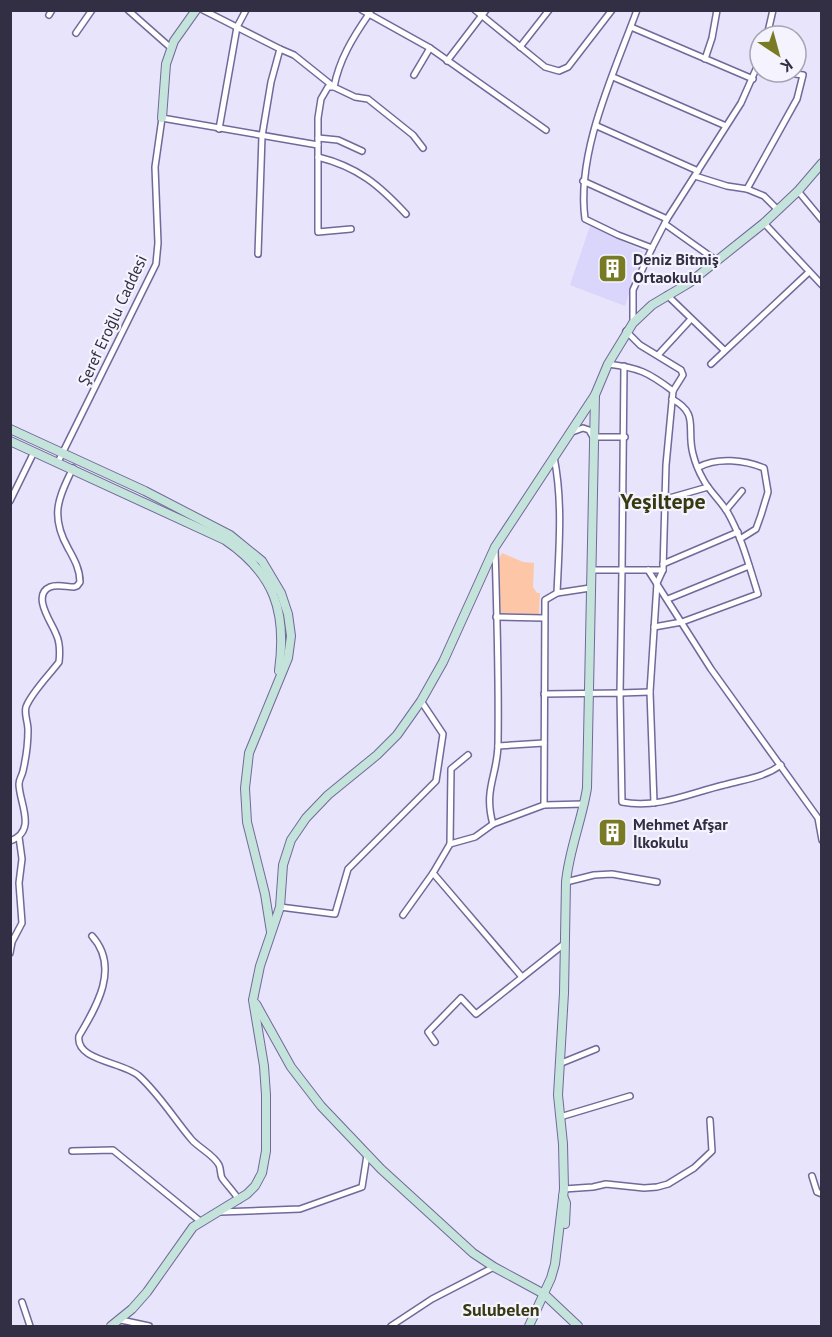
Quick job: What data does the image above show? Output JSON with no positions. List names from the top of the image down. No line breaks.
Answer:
{"streets":{"street":["Şeref Eroğlu Caddesi"]},"districts":["Yeşiltepe","Sulubelen"],"places":{"building":["Deniz Bitmiş Ortaokulu","Mehmet Afşar İlkokulu"]},"north":"bottom right"}
